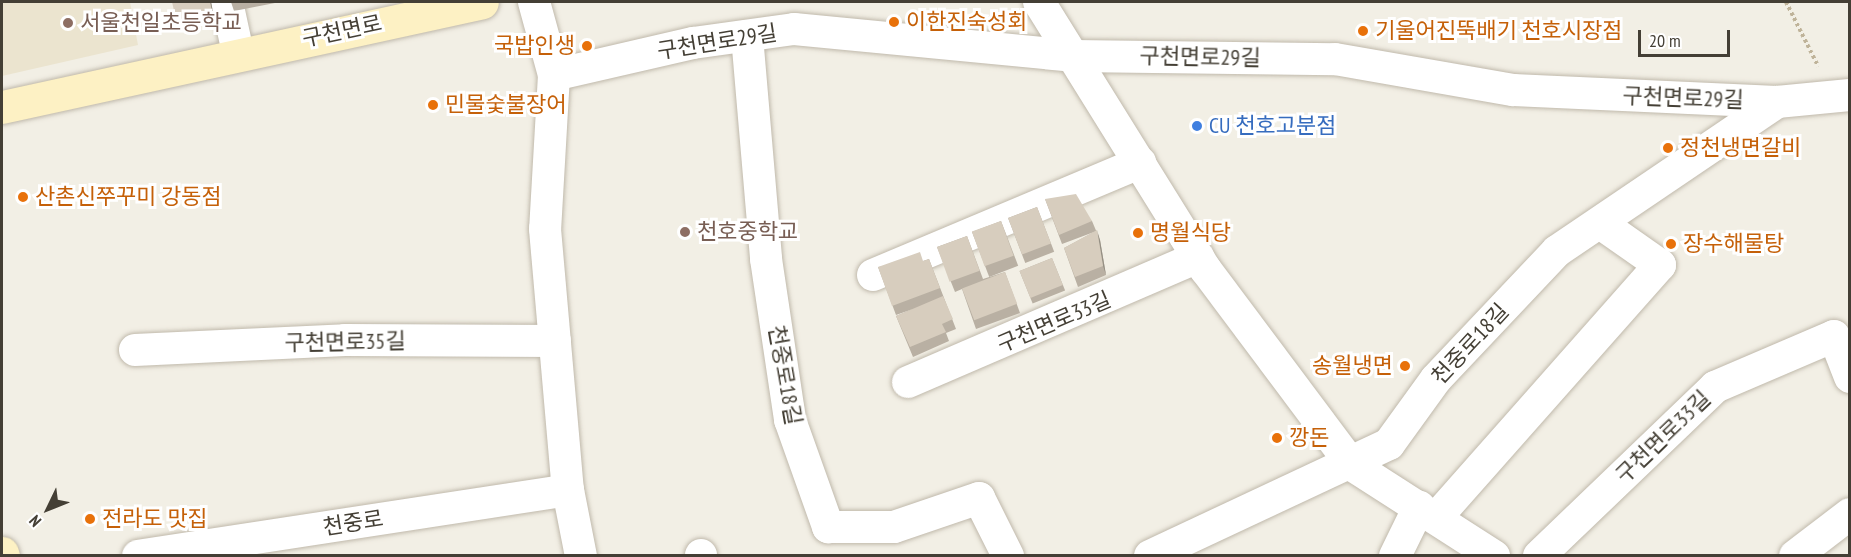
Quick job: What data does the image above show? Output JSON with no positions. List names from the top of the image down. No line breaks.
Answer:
{"streets":{"main road":["구천면로"],"street":["구천면로29길","구천면로33길","구천면로35길","천중로18길","천중로"]},"crossings":[["구천면로29길","천중로18길"]],"places":["이한진숙성회","서울천일초등학교","기울어진뚝배기 천호시장점","국밥인생","민물숯불장어","CU 천호고분점","정천냉면갈비","산촌신쭈꾸미 강동점","천호중학교","명월식당","장수해물탕","송월냉면","깡돈","전라도 맛집"],"scale_bar":"20 m","north":"bottom left"}
